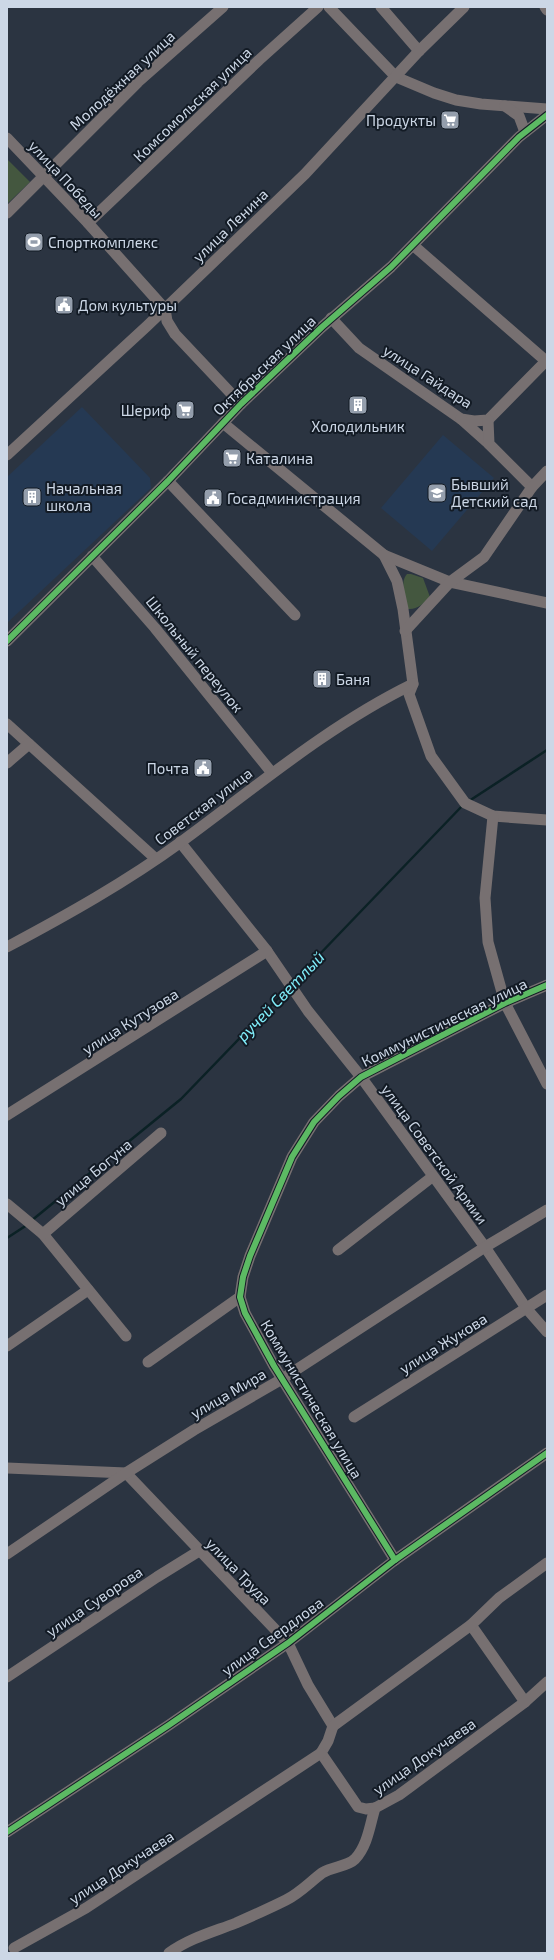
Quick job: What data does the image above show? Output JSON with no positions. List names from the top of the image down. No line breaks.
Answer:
{"streets":{"street":["Молодёжная улица","Комсомольская улица","улица Победы","улица Ленина","Октябрьская улица","улица Гайдара","Школьный переулок","Советская улица","улица Кутузова","Коммунистическая улица","улица Советской Армии","улица Богуна","улица Жукова","улица Мира","улица Труда","улица Суворова","улица Свердлова","улица Докучаева"]},"crossings":[["Молодёжная улица","улица Победы"],["Комсомольская улица","улица Победы"],["улица Победы","улица Ленина"],["улица Победы","Октябрьская улица"],["Октябрьская улица","улица Гайдара"],["Октябрьская улица","Школьный переулок"],["Школьный переулок","Советская улица"],["Советская улица","улица Советской Армии"],["улица Кутузова","улица Советской Армии"],["Коммунистическая улица","улица Советской Армии"],["Коммунистическая улица","улица Мира"],["Коммунистическая улица","улица Свердлова"],["улица Советской Армии","улица Жукова"],["улица Советской Армии","улица Мира"],["улица Мира","улица Труда"],["улица Труда","улица Суворова"],["улица Труда","улица Свердлова"]],"water":["ручей Светлый"],"places":{"supermarket":["Продукты","Шериф","Каталина"],"sports":["Спорткомплекс"],"public building":["Дом культуры","Госадминистрация","Почта"],"building":["Холодильник","Начальная школа","Баня"],"school or university":["Бывший Детский сад"]}}
